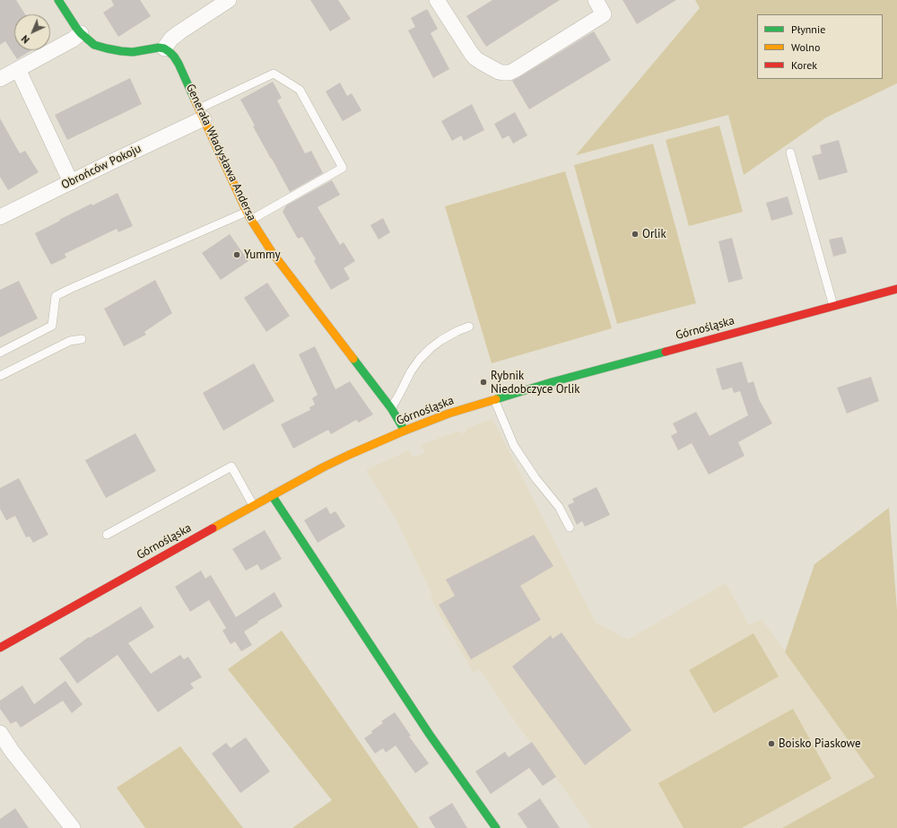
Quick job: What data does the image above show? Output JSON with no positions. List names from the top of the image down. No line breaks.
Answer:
{"streets":{"street":["Generała Władysława Andersa","Obrońców Pokoju","Górnośląska"]},"crossings":[["Generała Władysława Andersa","Obrońców Pokoju"],["Generała Władysława Andersa","Górnośląska"]],"places":["Orlik","Yummy","Rybnik Niedobczyce Orlik","Boisko Piaskowe"],"legend":["Płynnie","Wolno","Korek"],"north":"bottom left"}
